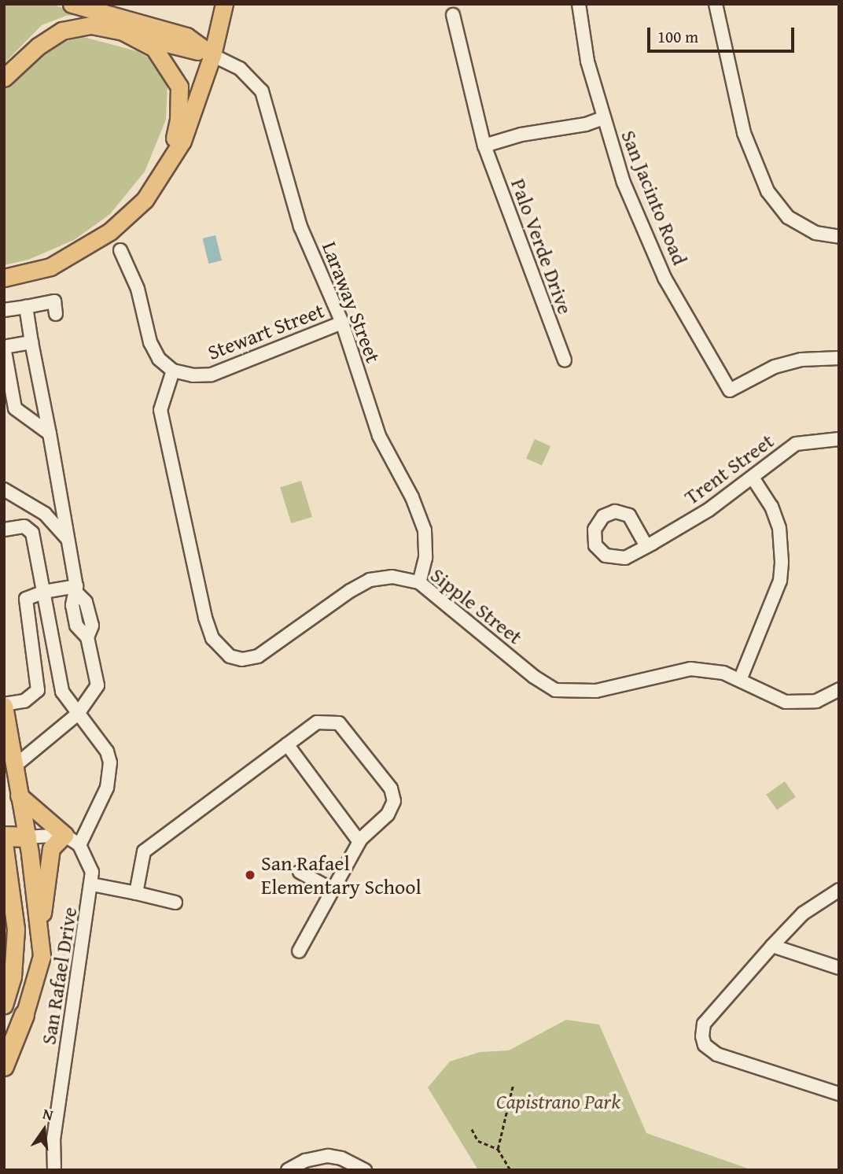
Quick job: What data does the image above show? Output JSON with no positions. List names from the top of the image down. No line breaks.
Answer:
{"streets":{"street":["San Jacinto Road","Palo Verde Drive","Laraway Street","Stewart Street","Trent Street","Sipple Street","San Rafael Drive"]},"crossings":[["Laraway Street","Stewart Street"],["Laraway Street","Sipple Street"],["Stewart Street","Sipple Street"]],"parks":["Capistrano Park"],"places":["San Rafael Elementary School"],"scale_bar":"100 m","north":"top"}
